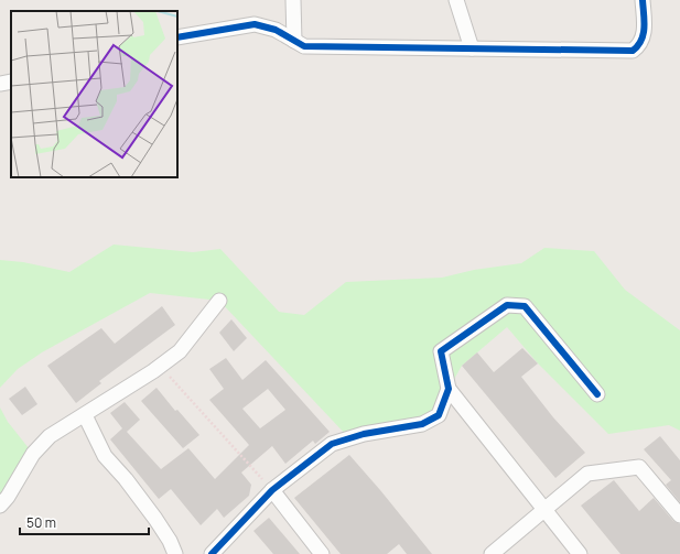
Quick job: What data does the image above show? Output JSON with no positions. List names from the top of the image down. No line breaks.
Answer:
{"scale_bar":"50 m"}
